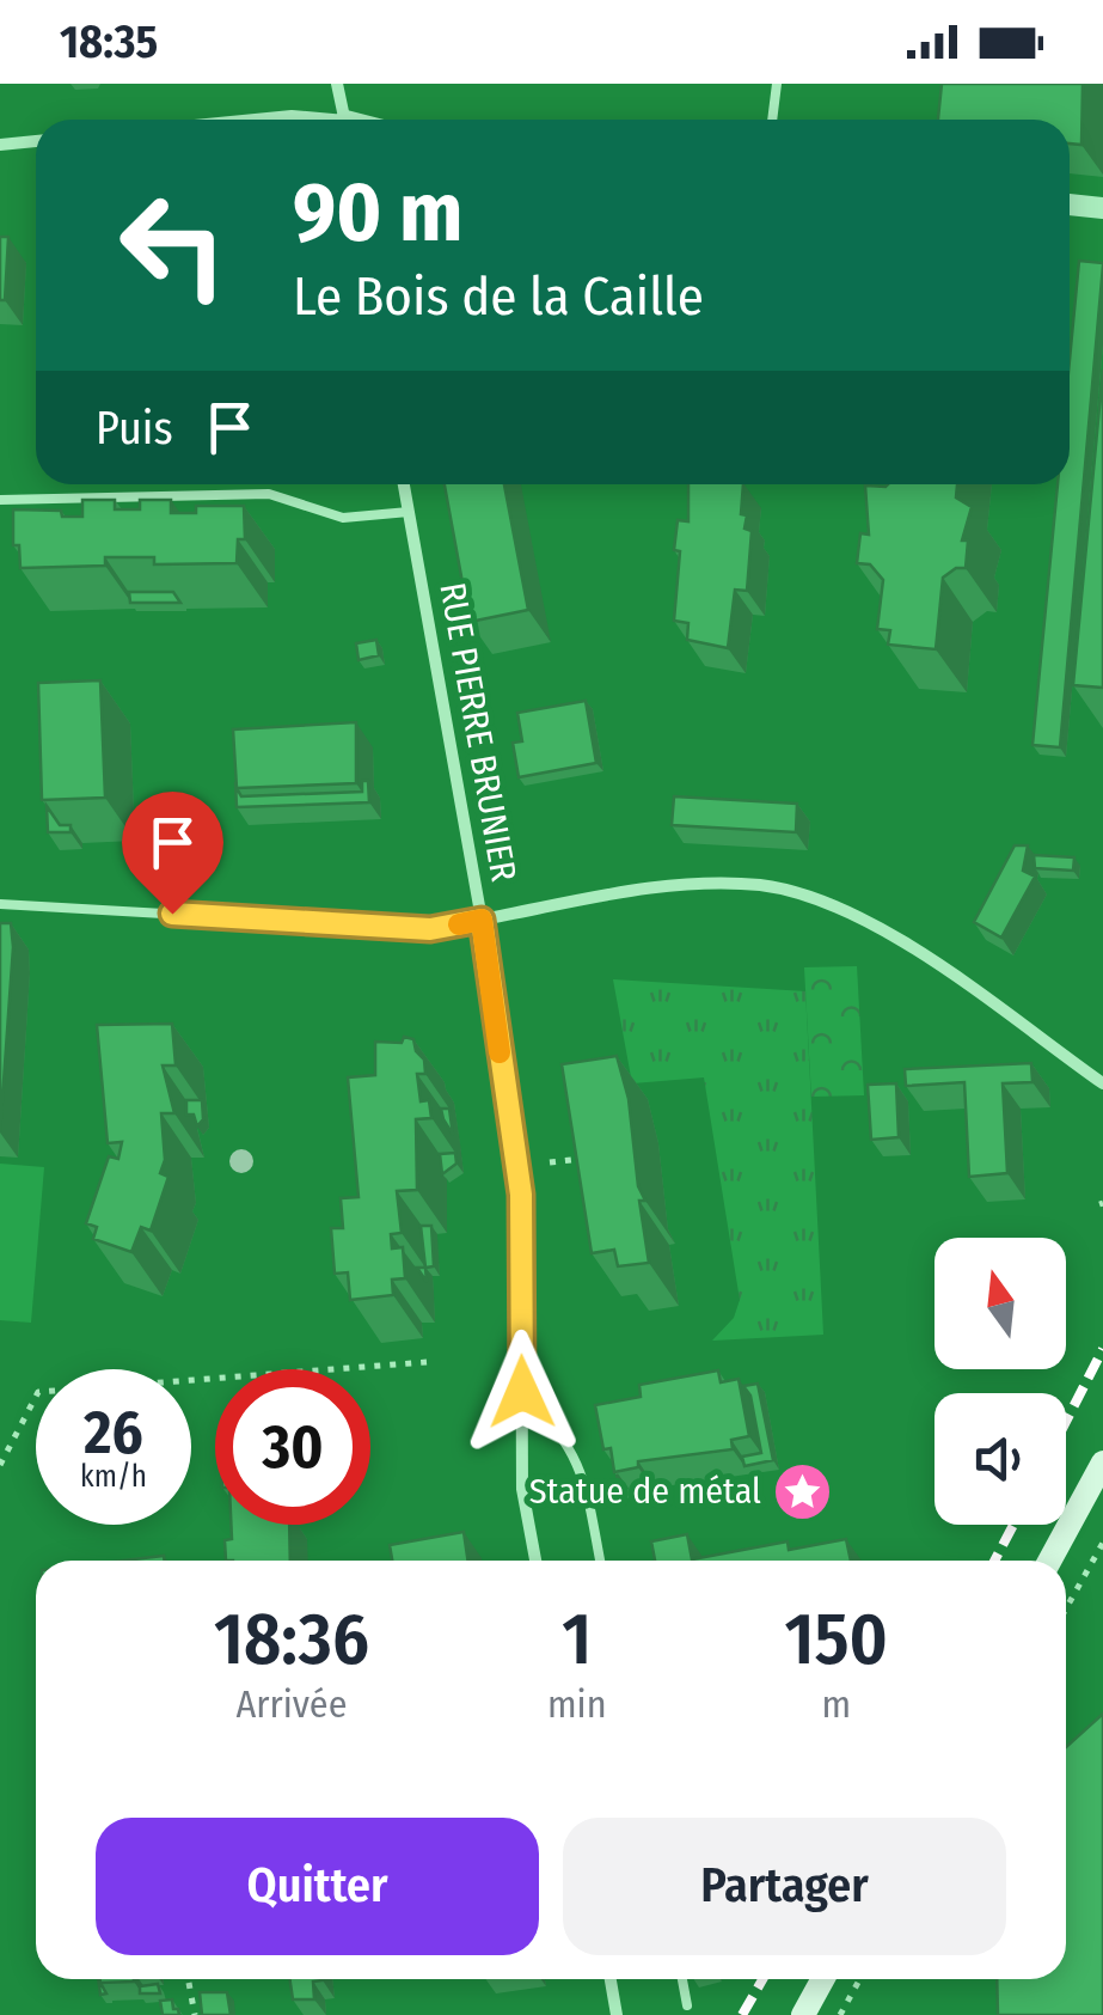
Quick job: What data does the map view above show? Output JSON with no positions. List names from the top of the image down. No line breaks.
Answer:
{"streets":{"street":["RUE PIERRE BRUNIER"]},"places":{"place":["Statue de métal"]},"north":"top","page":{"status":"18:35","turn":["90 m","Le Bois de la Caille"],"then":"Puis","speed":"26 km/h","limit":"30","eta":["18:36","Arrivée","1","min","150","m"],"buttons":["Quitter","Partager"]}}
